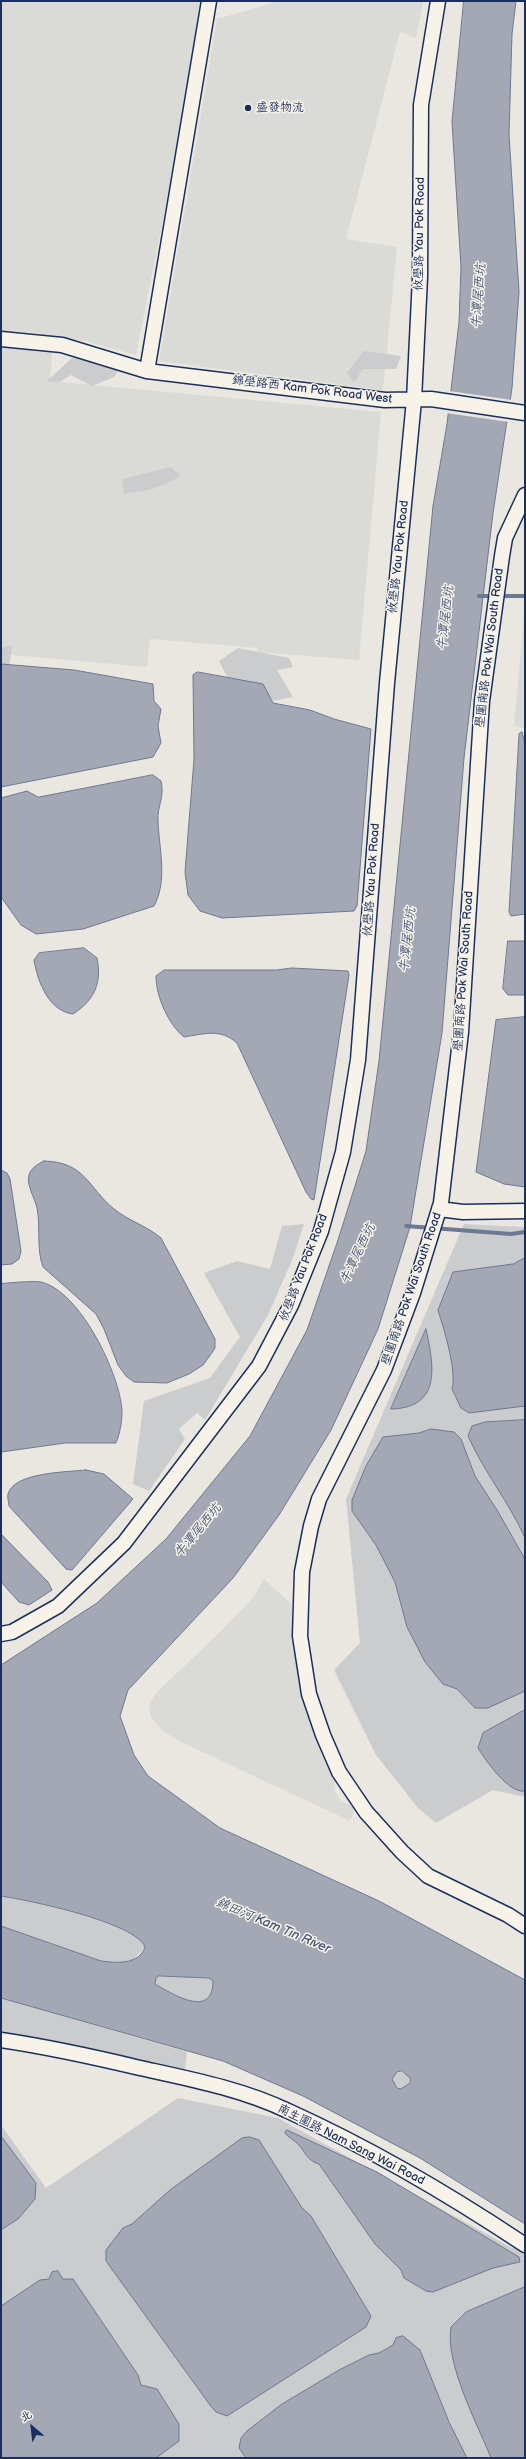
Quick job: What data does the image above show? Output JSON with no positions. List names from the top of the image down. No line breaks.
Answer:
{"streets":{"street":["攸壆路 Yau Pok Road","錦壆路西 Kam Pok Road West","壆圍南路 Pok Wai South Road","南生圍路 Nam Sang Wai Road"]},"crossings":[["攸壆路 Yau Pok Road","錦壆路西 Kam Pok Road West"]],"water":["牛潭尾西坑","錦田河 Kam Tin River"],"places":["盛發物流"],"north":"top left"}
